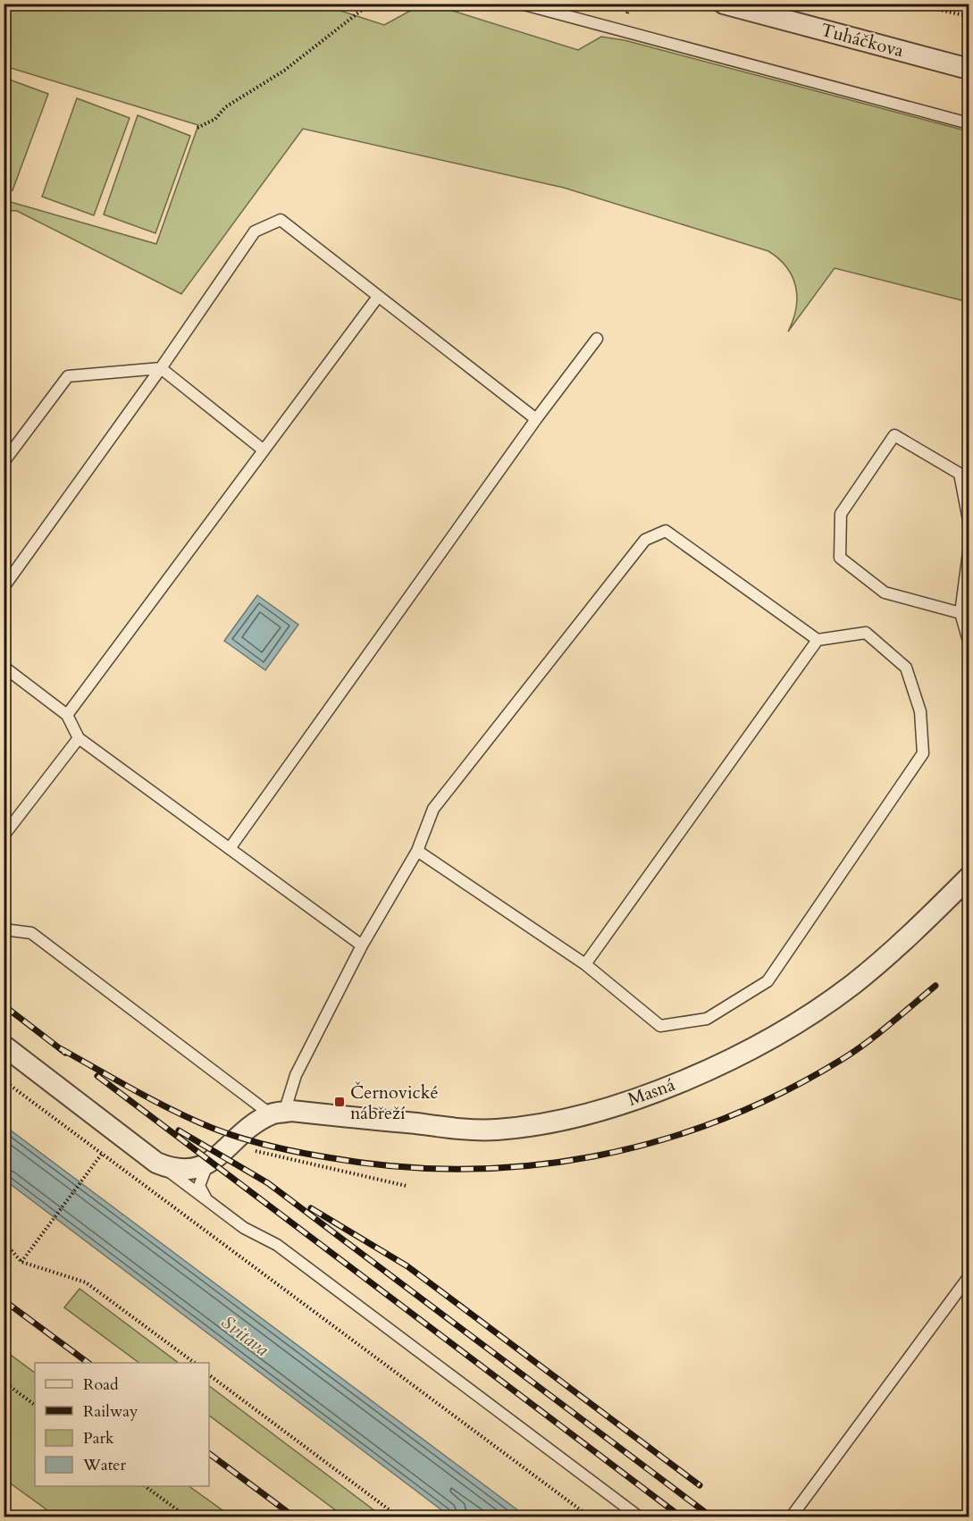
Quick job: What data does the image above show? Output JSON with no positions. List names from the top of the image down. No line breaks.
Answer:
{"streets":{"street":["Tuháčkova","Masná"]},"water":["Svitava"],"places":{"transit":["Černovické nábřeží"]},"legend":["Road","Railway","Park","Water"]}
